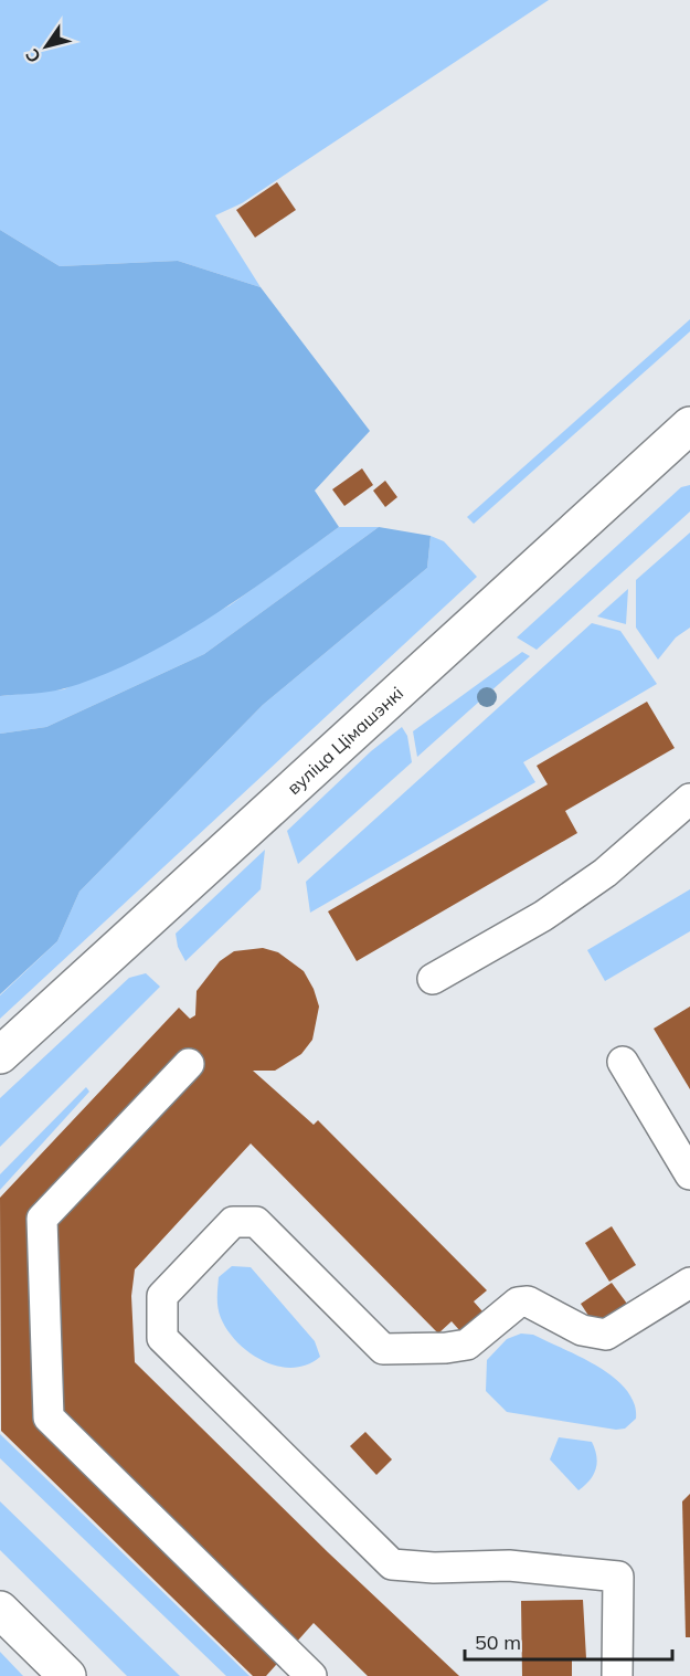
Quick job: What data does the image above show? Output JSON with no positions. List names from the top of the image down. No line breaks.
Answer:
{"streets":{"main road":["вуліца Цімашэнкі"]},"scale_bar":"50 m","north":"bottom left"}
